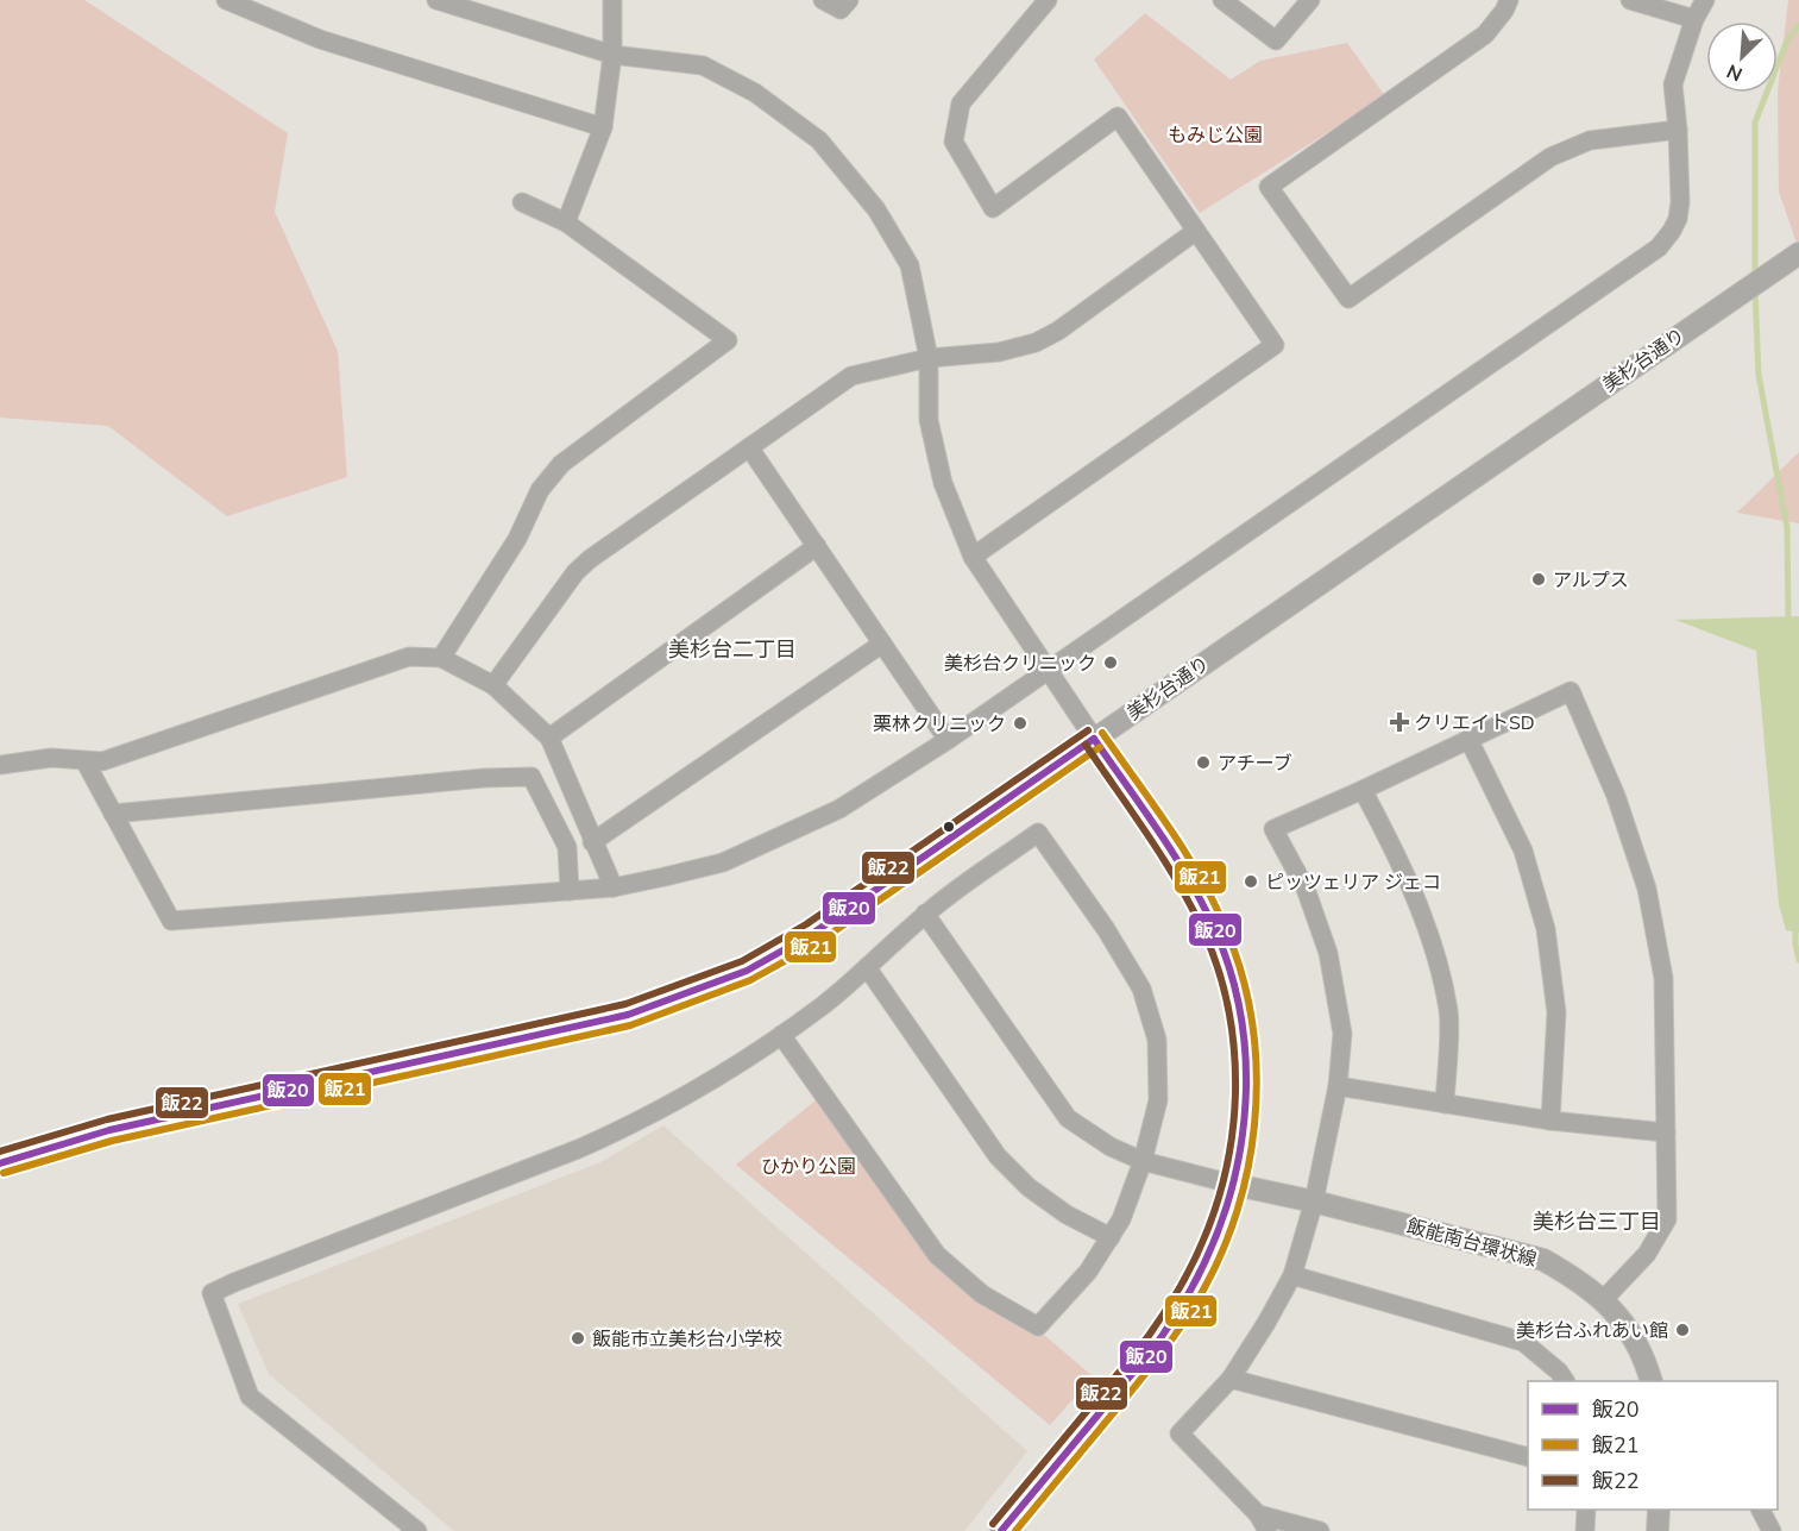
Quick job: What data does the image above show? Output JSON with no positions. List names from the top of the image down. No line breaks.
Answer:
{"streets":{"street":["美杉台通り","飯能南台環状線"]},"districts":["美杉台二丁目","美杉台三丁目"],"parks":["もみじ公園","ひかり公園"],"places":{"other":["アルプス","美杉台クリニック","栗林クリニック","アチーブ","ピッツェリア ジェコ","美杉台ふれあい館","飯能市立美杉台小学校"],"health":["クリエイトSD"]},"lines":["transit line 飯22","transit line 飯21","transit line 飯20"],"legend":["飯20","飯21","飯22"],"north":"bottom left"}
